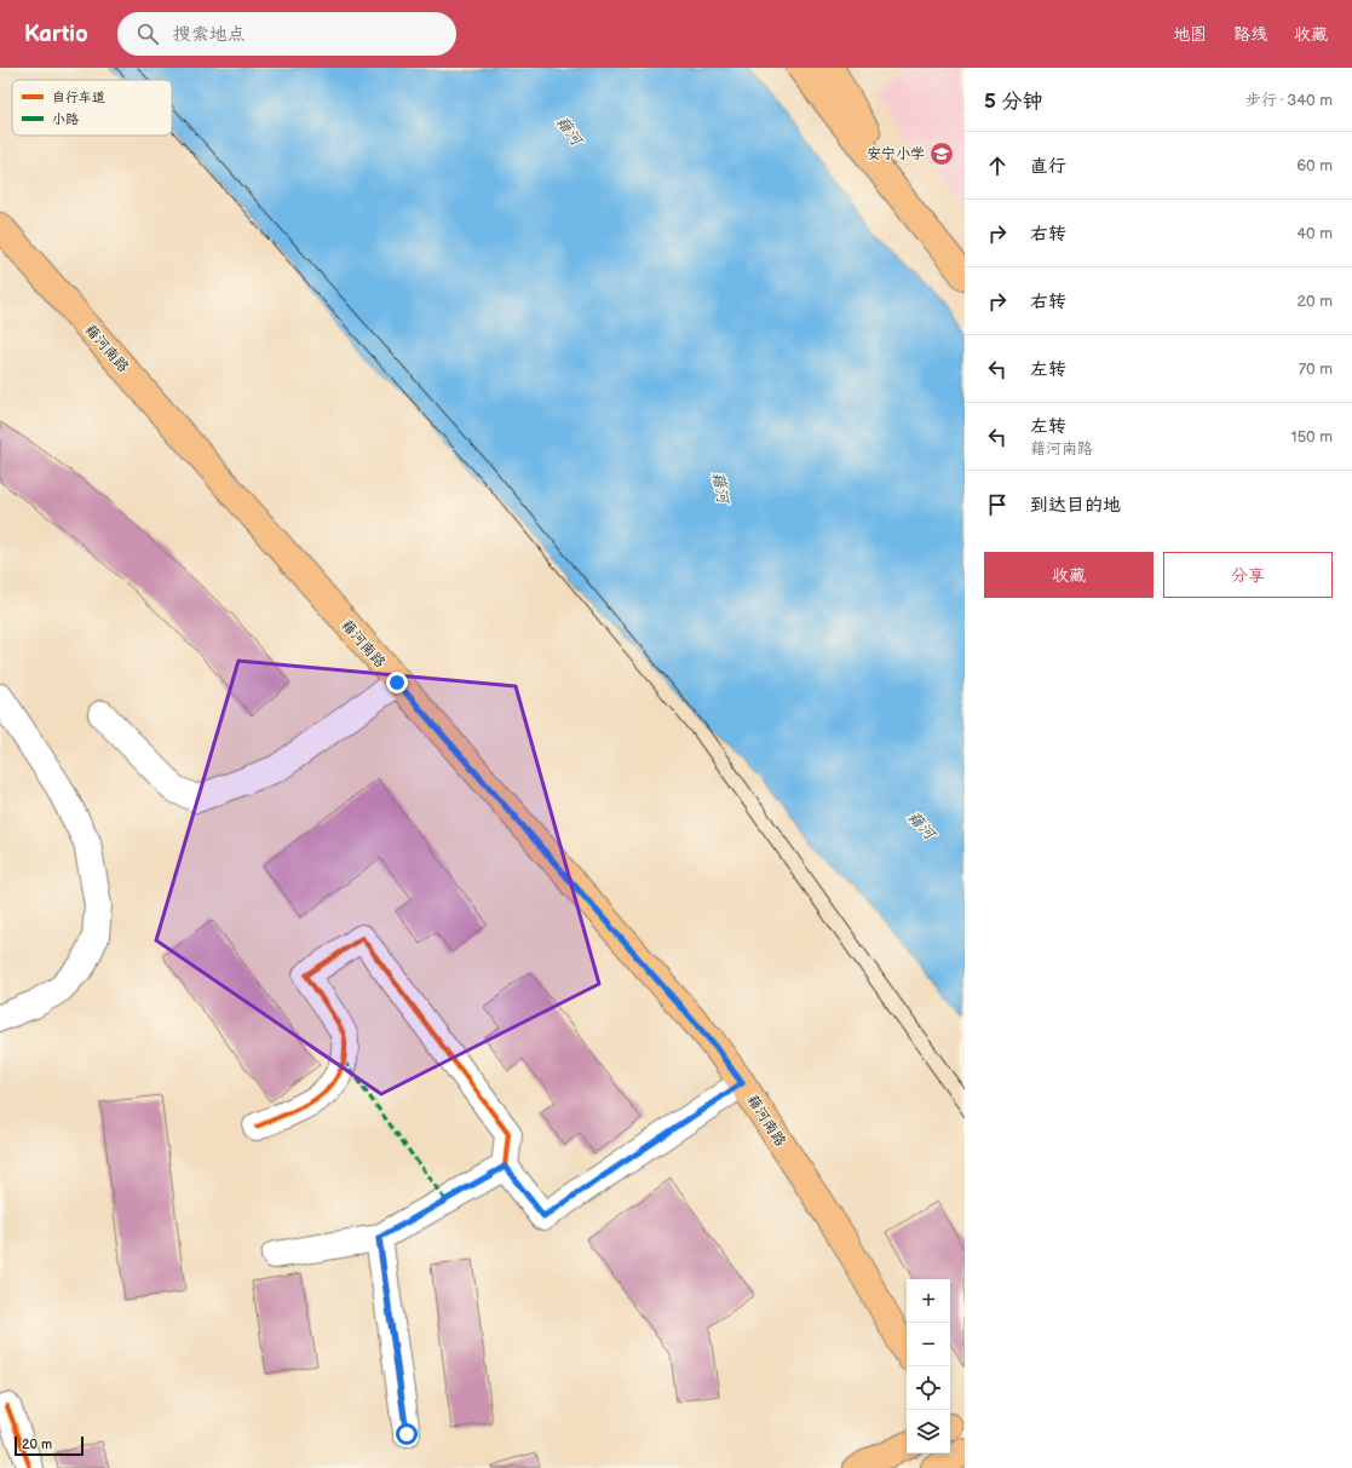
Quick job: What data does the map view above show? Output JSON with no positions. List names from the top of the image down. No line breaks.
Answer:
{"streets":{"main road":["藉河南路"]},"water":["藉河"],"places":{"school or university":["安宁小学"]},"legend":["自行车道","小路"],"scale_bar":"20 m","page":{"header":"Kartio","search":"搜索地点","nav":["地图","路线","收藏"],"heading":["5 分钟","步行 · 340 m"],"list":[["直行","60 m"],["右转","40 m"],["右转","20 m"],["左转","70 m"],["左转","藉河南路","150 m"],"到达目的地"],"buttons":["收藏","分享"],"map_buttons":["+","−"],"scale":"20 m"}}
